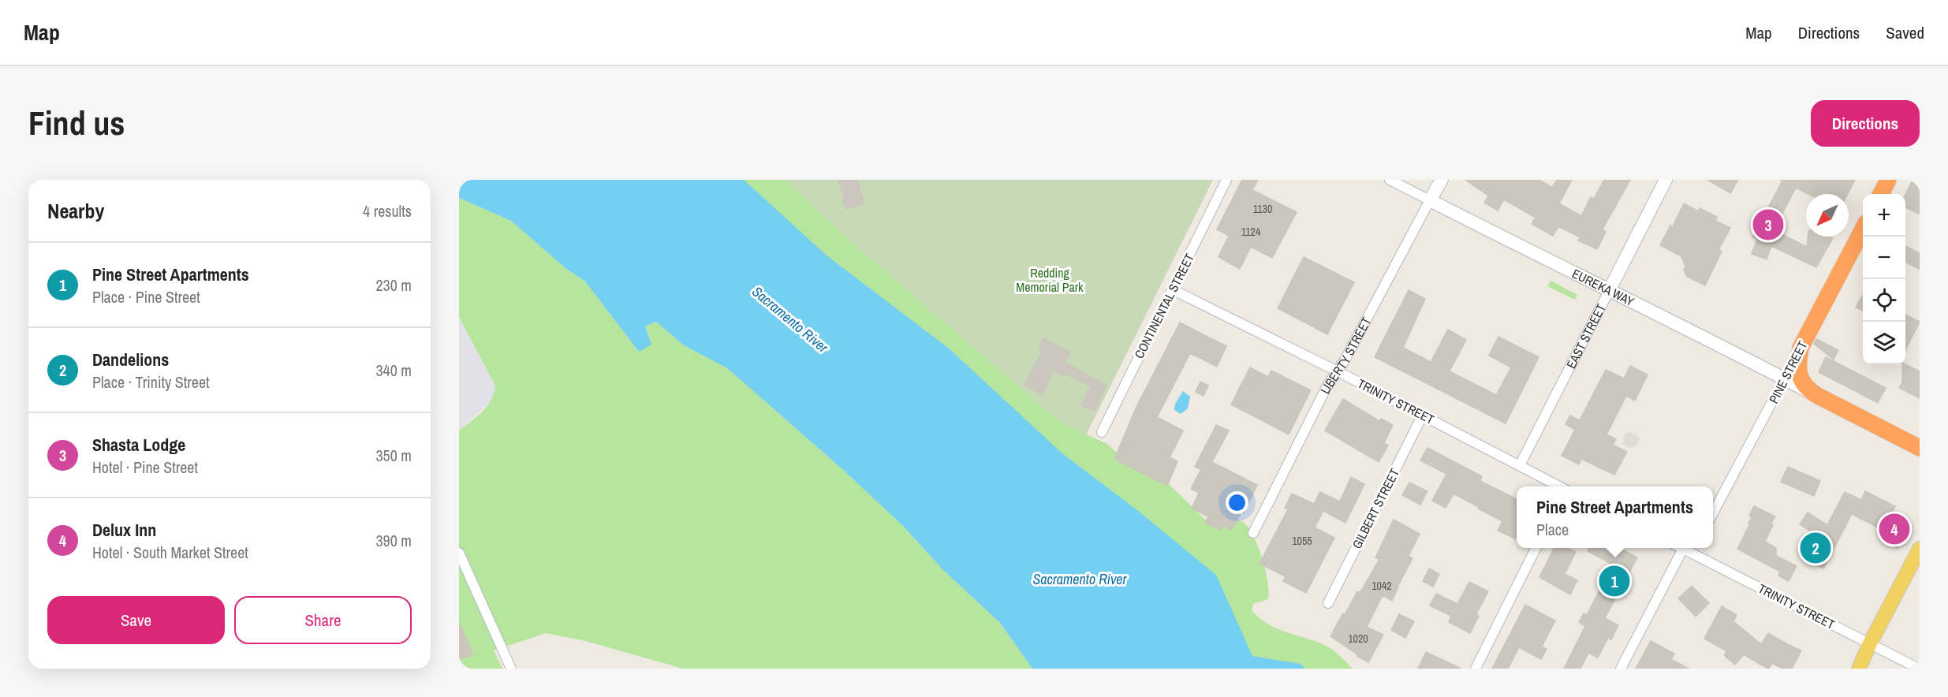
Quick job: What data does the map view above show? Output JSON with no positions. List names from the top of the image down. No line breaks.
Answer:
{"streets":{"highway":["EUREKA WAY","PINE STREET"],"street":["CONTINENTAL STREET","EAST STREET","LIBERTY STREET","TRINITY STREET","GILBERT STREET"]},"crossings":[["EUREKA WAY","EAST STREET"],["EUREKA WAY","LIBERTY STREET"],["EUREKA WAY","PINE STREET"],["CONTINENTAL STREET","TRINITY STREET"],["EAST STREET","TRINITY STREET"],["LIBERTY STREET","TRINITY STREET"],["TRINITY STREET","GILBERT STREET"]],"water":["Sacramento River"],"parks":["Redding Memorial Park"],"house_numbers":["1130","1124","1055","1042","1020"],"north":"bottom left","page":{"header":"Map","nav":["Map","Directions","Saved"],"buttons":["Directions",["Save","Share"]],"title":"Find us","heading":["Nearby","4 results"],"map_buttons":["+","−"],"pins":["3","4","2","1"],"list":[{"mark":"1","name":"Pine Street Apartments","note":"Place · Pine Street","value":"230 m"},{"mark":"2","name":"Dandelions","note":"Place · Trinity Street","value":"340 m"},{"mark":"3","name":"Shasta Lodge","note":"Hotel · Pine Street","value":"350 m"},{"mark":"4","name":"Delux Inn","note":"Hotel · South Market Street","value":"390 m"}],"popup":["Pine Street Apartments","Place"]}}
